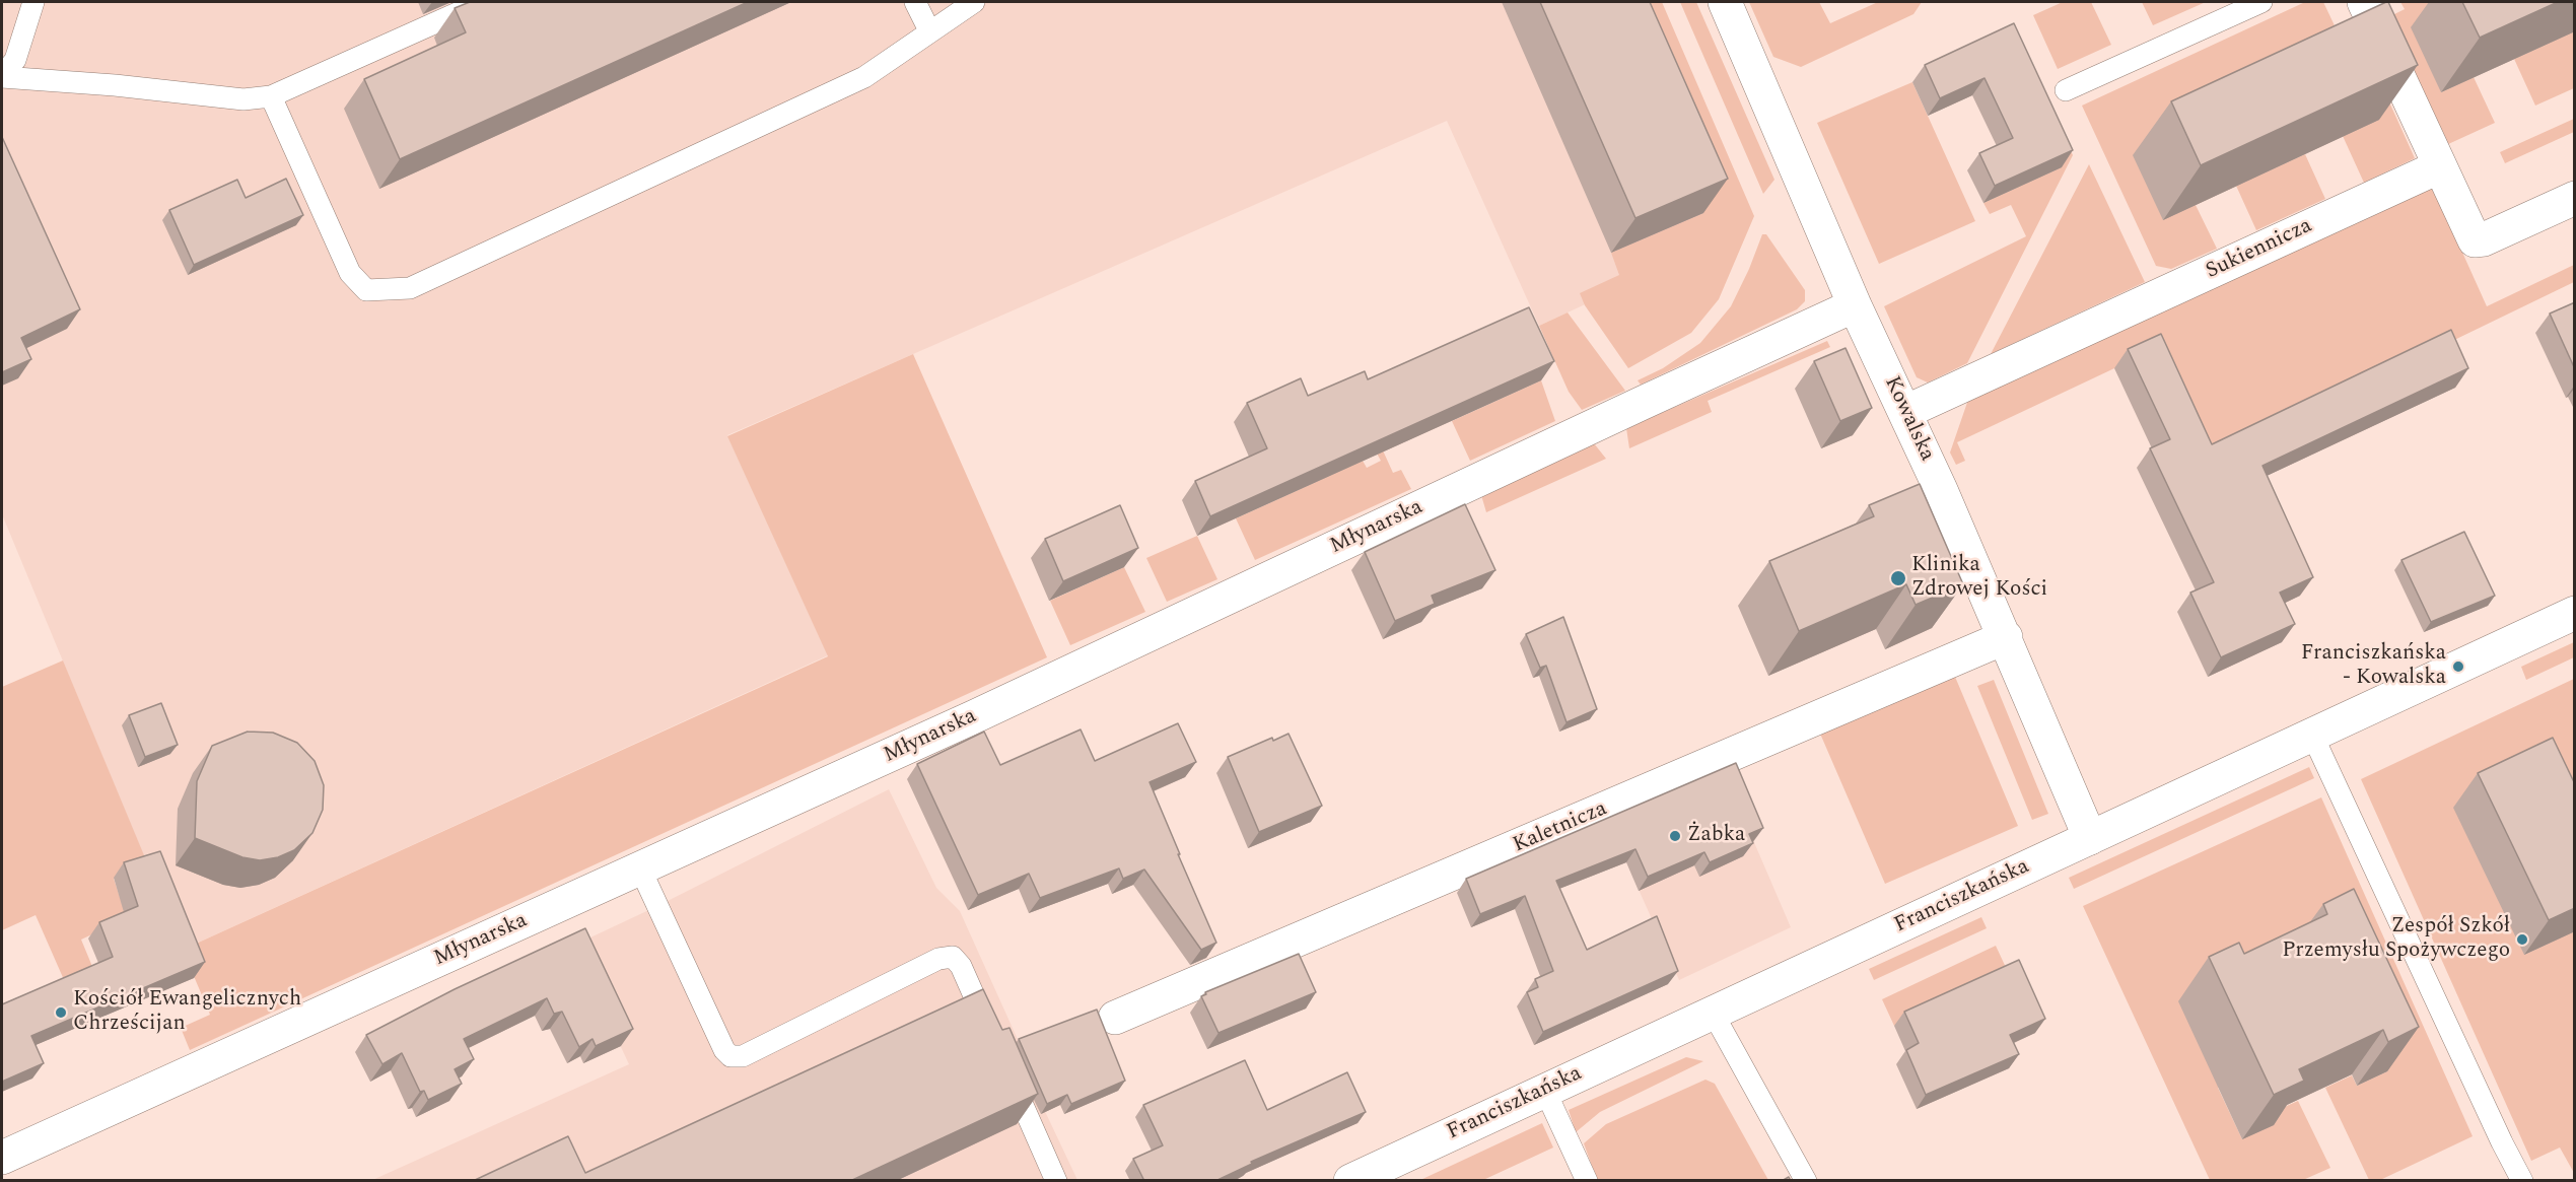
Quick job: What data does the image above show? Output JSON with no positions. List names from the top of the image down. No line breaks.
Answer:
{"streets":{"street":["Sukiennicza","Kowalska","Młynarska","Kaletnicza","Franciszkańska"]},"crossings":[["Sukiennicza","Kowalska"],["Kowalska","Młynarska"],["Kowalska","Kaletnicza"],["Kowalska","Franciszkańska"]],"places":["Klinika Zdrowej Kości","Franciszkańska - Kowalska","Żabka","Zespół Szkół Przemysłu Spożywczego","Kościół Ewangelicznych Chrześcijan"]}
